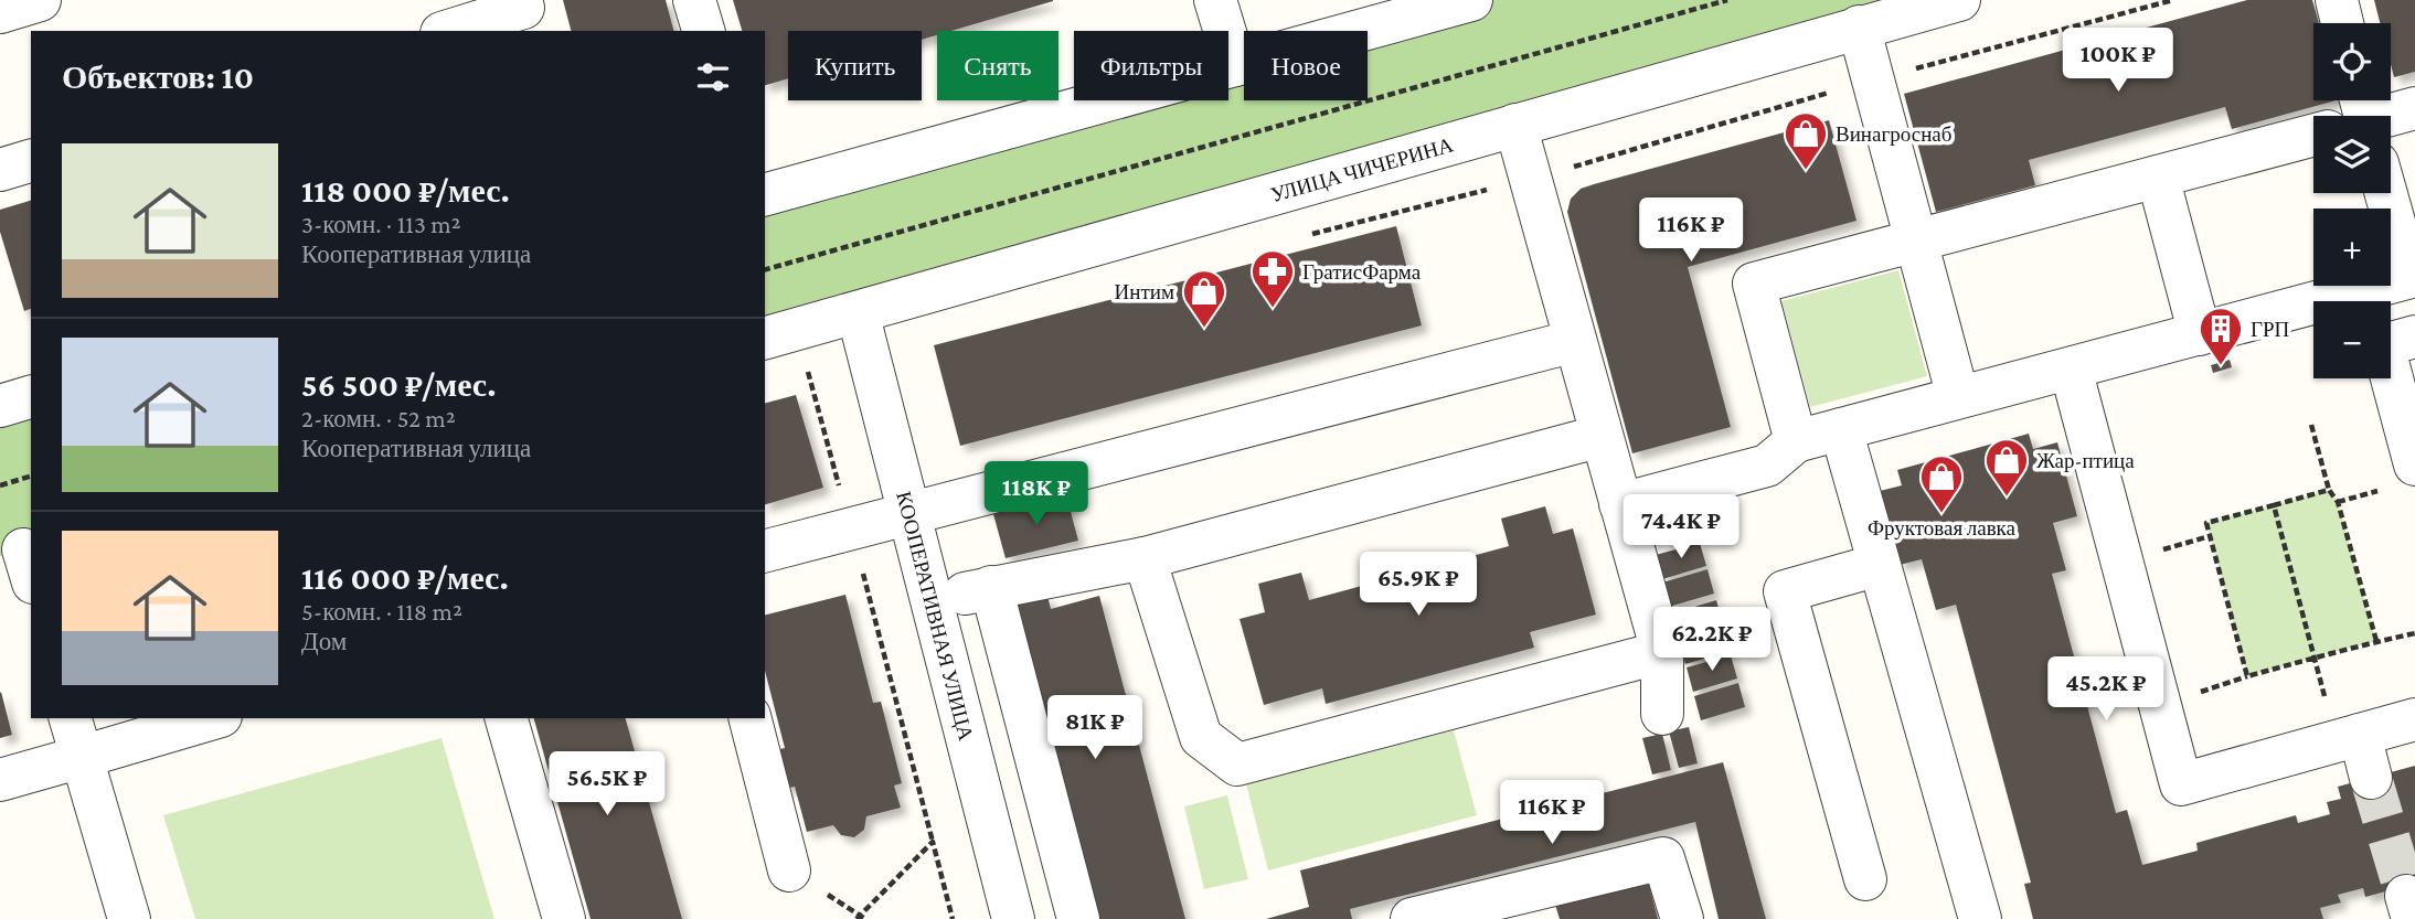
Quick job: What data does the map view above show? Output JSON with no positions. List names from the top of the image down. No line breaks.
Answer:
{"streets":{"street":["УЛИЦА ЧИЧЕРИНА","КООПЕРАТИВНАЯ УЛИЦА"]},"crossings":[["УЛИЦА ЧИЧЕРИНА","КООПЕРАТИВНАЯ УЛИЦА"]],"places":{"shop":["Винагроснаб","Интим","Жар-птица","Фруктовая лавка"],"pharmacy":["ГратисФарма"],"building":["ГРП"]},"page":{"map_buttons":["+","−"],"price":["100K ₽","116K ₽","118K ₽","74.4K ₽","65.9K ₽","62.2K ₽","45.2K ₽","81K ₽","56.5K ₽","116K ₽"],"chip":["Купить","Снять","Фильтры","Новое"],"heading":"Объектов: 10","list":[{"name":"118 000 ₽/мес.","note":"3-комн. · 113 m² · Кооперативная улица"},{"name":"56 500 ₽/мес.","note":"2-комн. · 52 m² · Кооперативная улица"},{"name":"116 000 ₽/мес.","note":"5-комн. · 118 m² · Дом"}]}}
